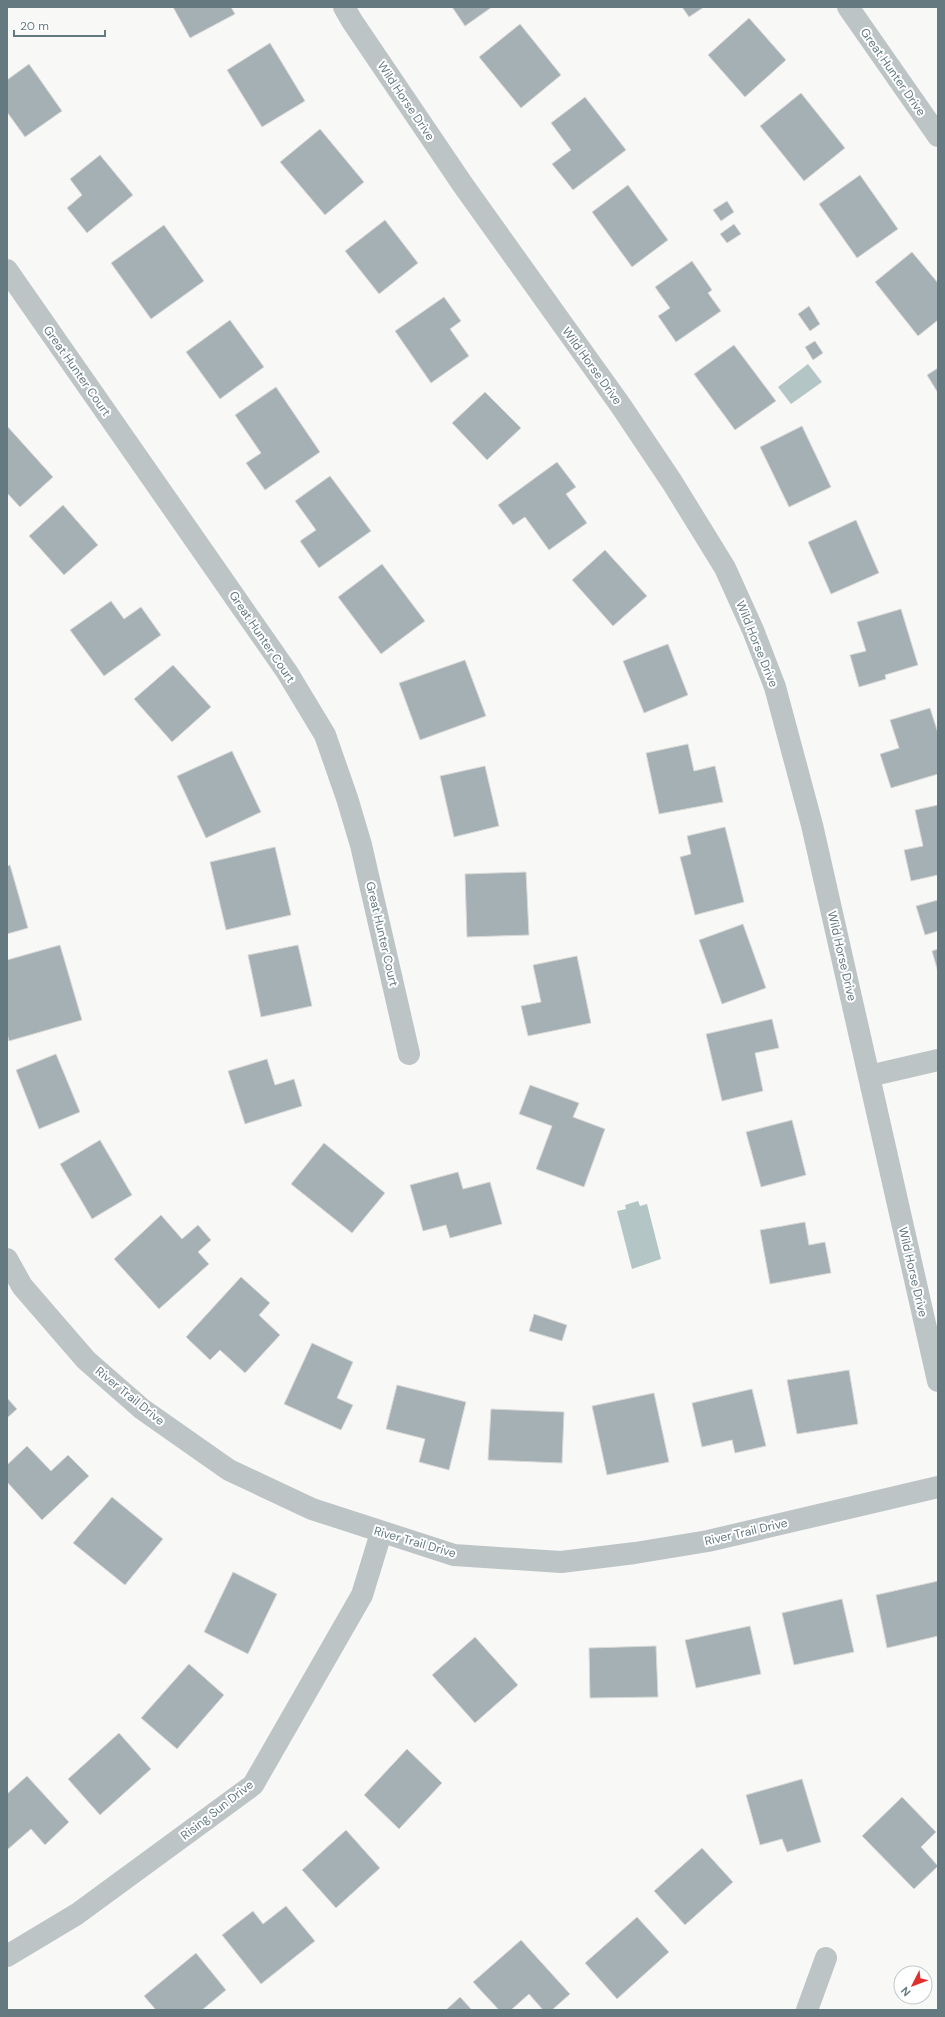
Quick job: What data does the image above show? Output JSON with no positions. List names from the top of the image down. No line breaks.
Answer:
{"streets":{"street":["Great Hunter Drive","Wild Horse Drive","Great Hunter Court","River Trail Drive","Rising Sun Drive"]},"crossings":[["River Trail Drive","Rising Sun Drive"]],"scale_bar":"20 m","north":"bottom left"}
